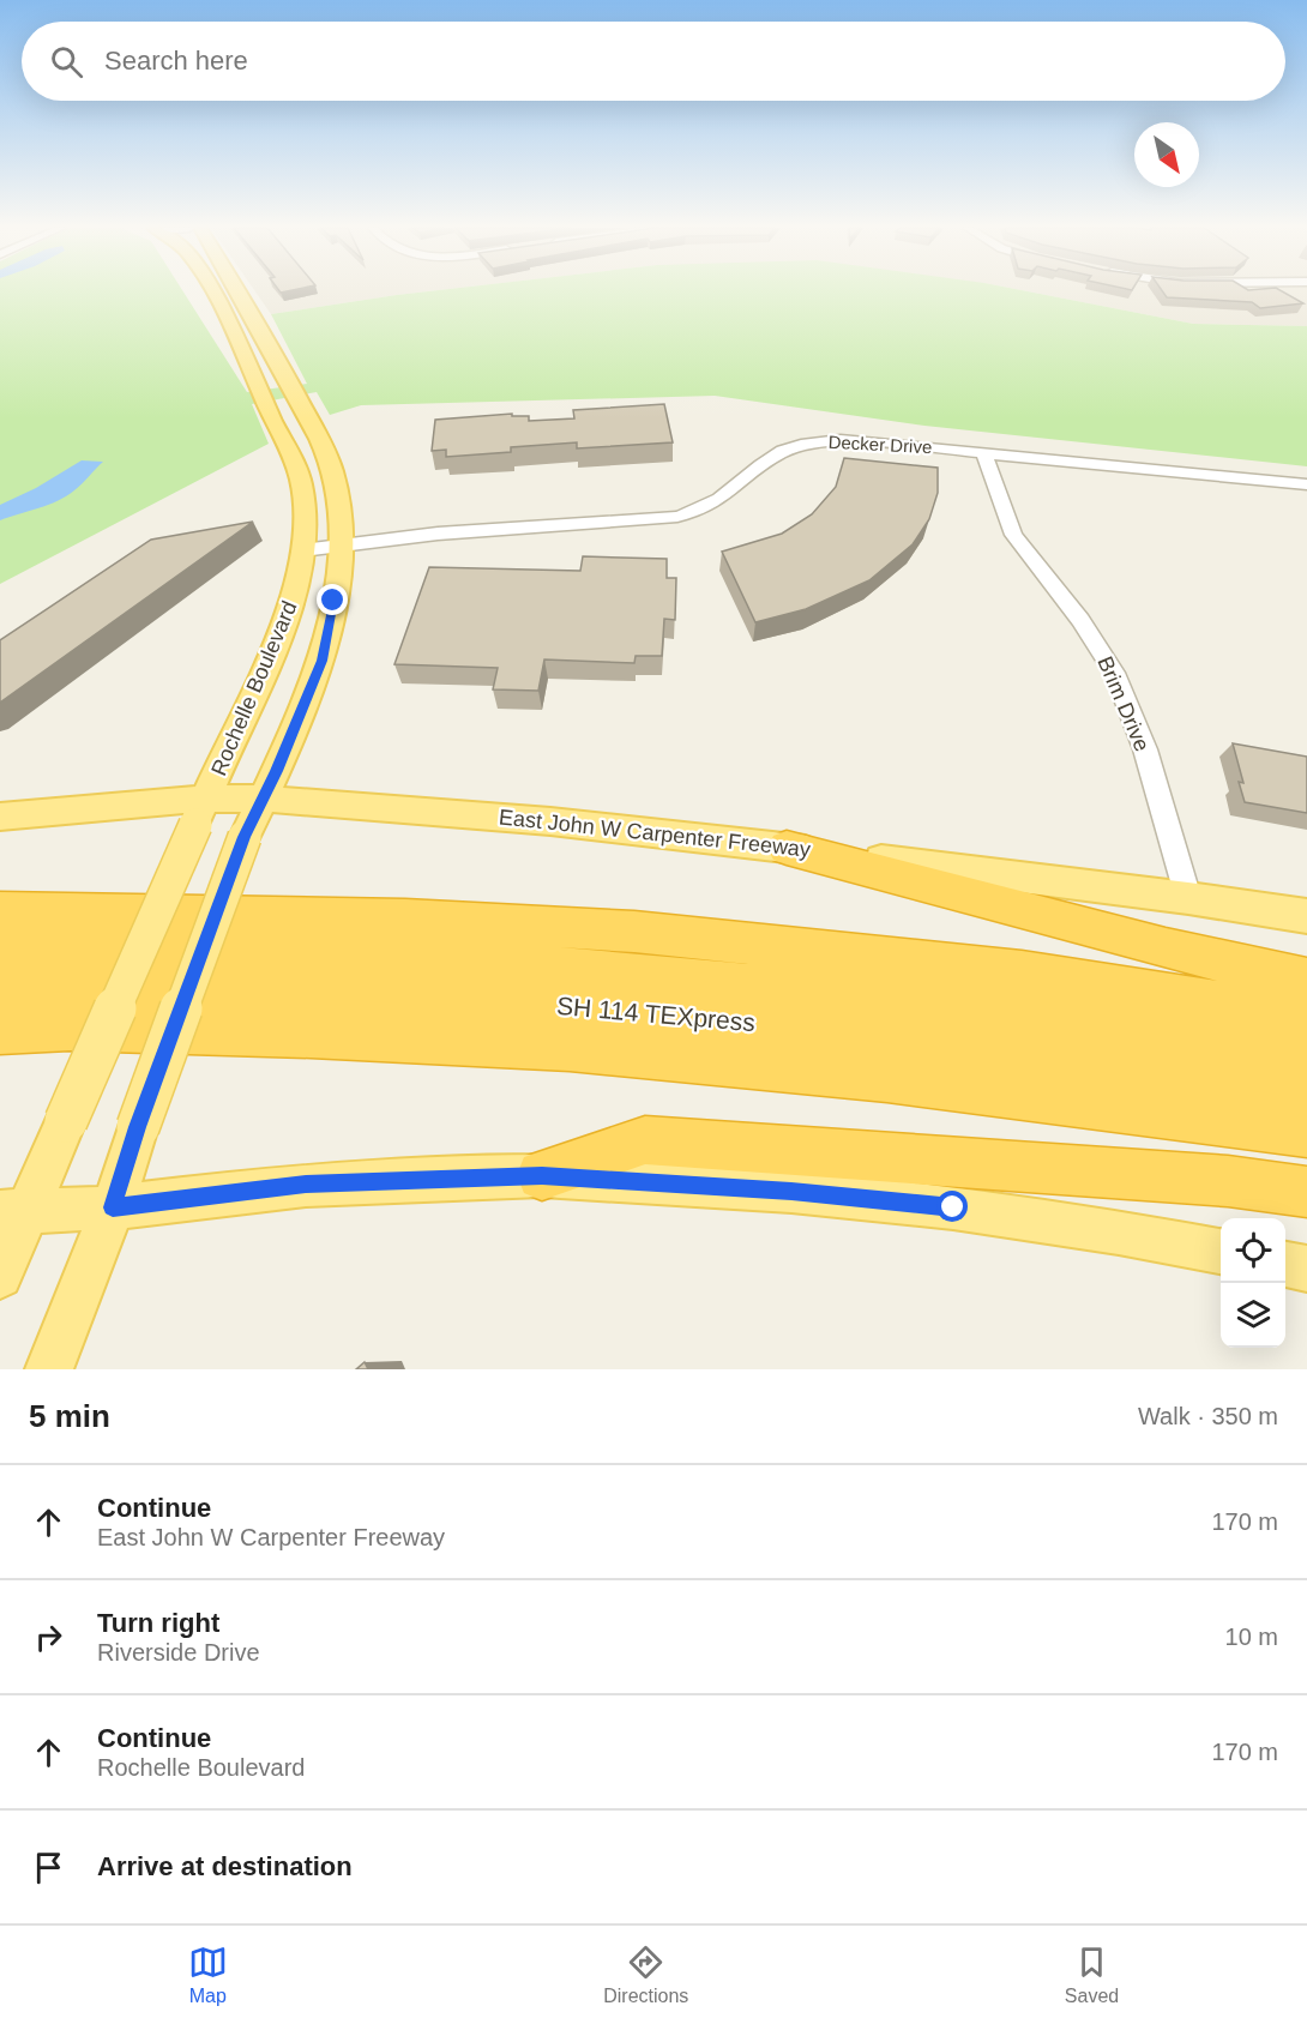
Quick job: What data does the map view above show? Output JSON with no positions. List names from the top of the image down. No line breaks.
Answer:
{"streets":{"highway":["SH 114 TEXpress"],"main road":["Rochelle Boulevard","East John W Carpenter Freeway"],"street":["Decker Drive","Brim Drive"]},"crossings":[["Decker Drive","Rochelle Boulevard"],["Decker Drive","Brim Drive"],["Rochelle Boulevard","East John W Carpenter Freeway"],["Brim Drive","East John W Carpenter Freeway"]],"north":"bottom right","page":{"search":"Search here","heading":["5 min","Walk · 350 m"],"list":[["Continue","East John W Carpenter Freeway","170 m"],["Turn right","Riverside Drive","10 m"],["Continue","Rochelle Boulevard","170 m"],"Arrive at destination"],"nav":["Map","Directions","Saved"]}}
